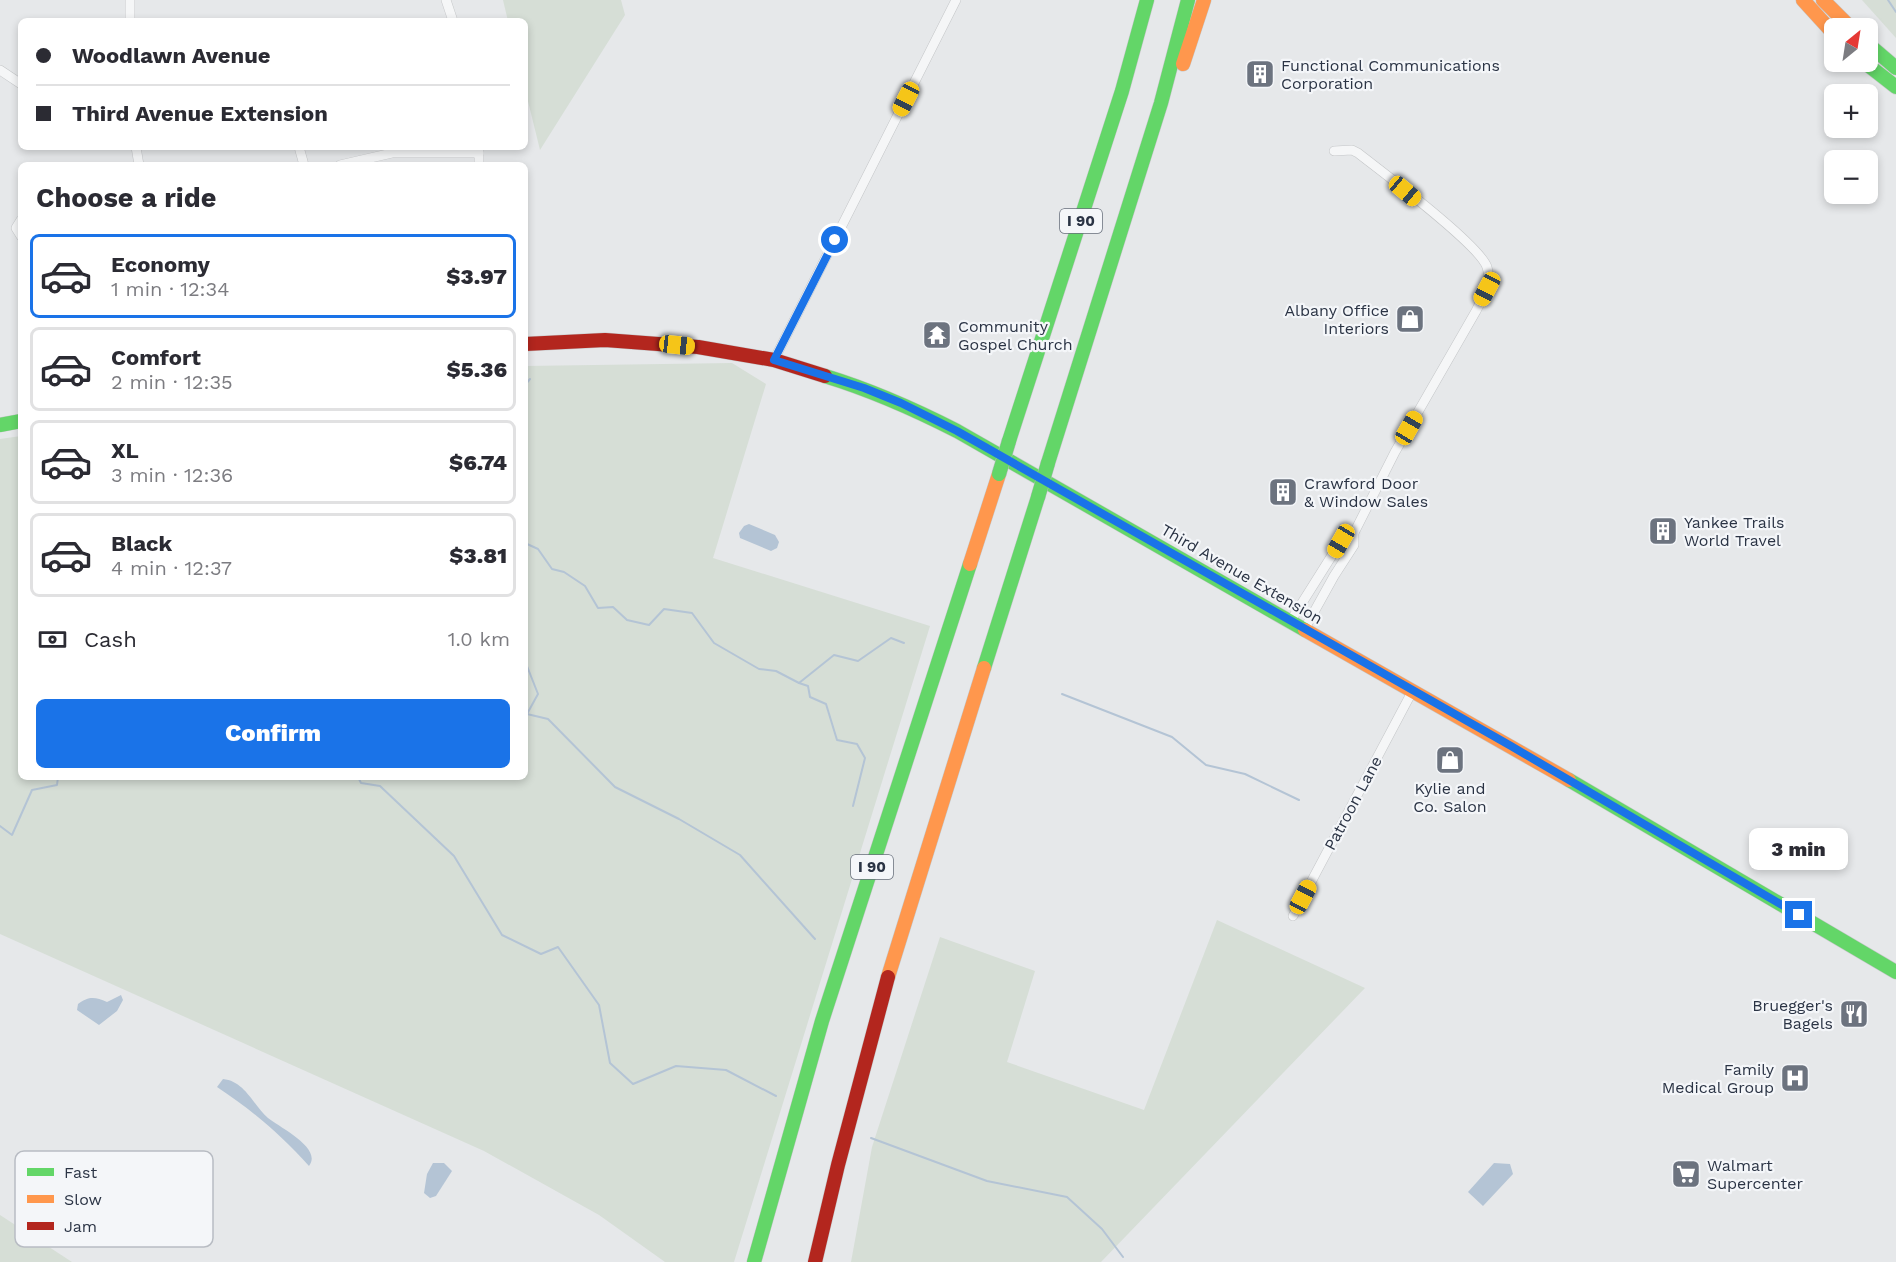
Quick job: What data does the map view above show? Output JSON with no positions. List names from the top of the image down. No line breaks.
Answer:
{"streets":{"main road":["I 90","Third Avenue Extension"],"street":["Patroon Lane"]},"crossings":[["Third Avenue Extension","Patroon Lane"]],"places":{"building":["Functional Communications Corporation","Crawford Door & Window Sales","Yankee Trails World Travel"],"shop":["Albany Office Interiors","Kylie and Co. Salon"],"temple":["Community Gospel Church"],"restaurant":["Bruegger's Bagels"],"hospital":["Family Medical Group"],"supermarket":["Walmart Supercenter"]},"legend":["Fast","Slow","Jam"],"north":"top right","page":{"map_buttons":["+","−"],"banner":["Woodlawn Avenue","Third Avenue Extension"],"heading":"Choose a ride","list":[{"name":"Economy","note":"1 min · 12:34","value":"$3.97"},{"name":"Comfort","note":"2 min · 12:35","value":"$5.36"},{"name":"XL","note":"3 min · 12:36","value":"$6.74"},{"name":"Black","note":"4 min · 12:37","value":"$3.81"}],"pay":["Cash","1.0 km"],"buttons":"Confirm","bubble":"3 min"}}
